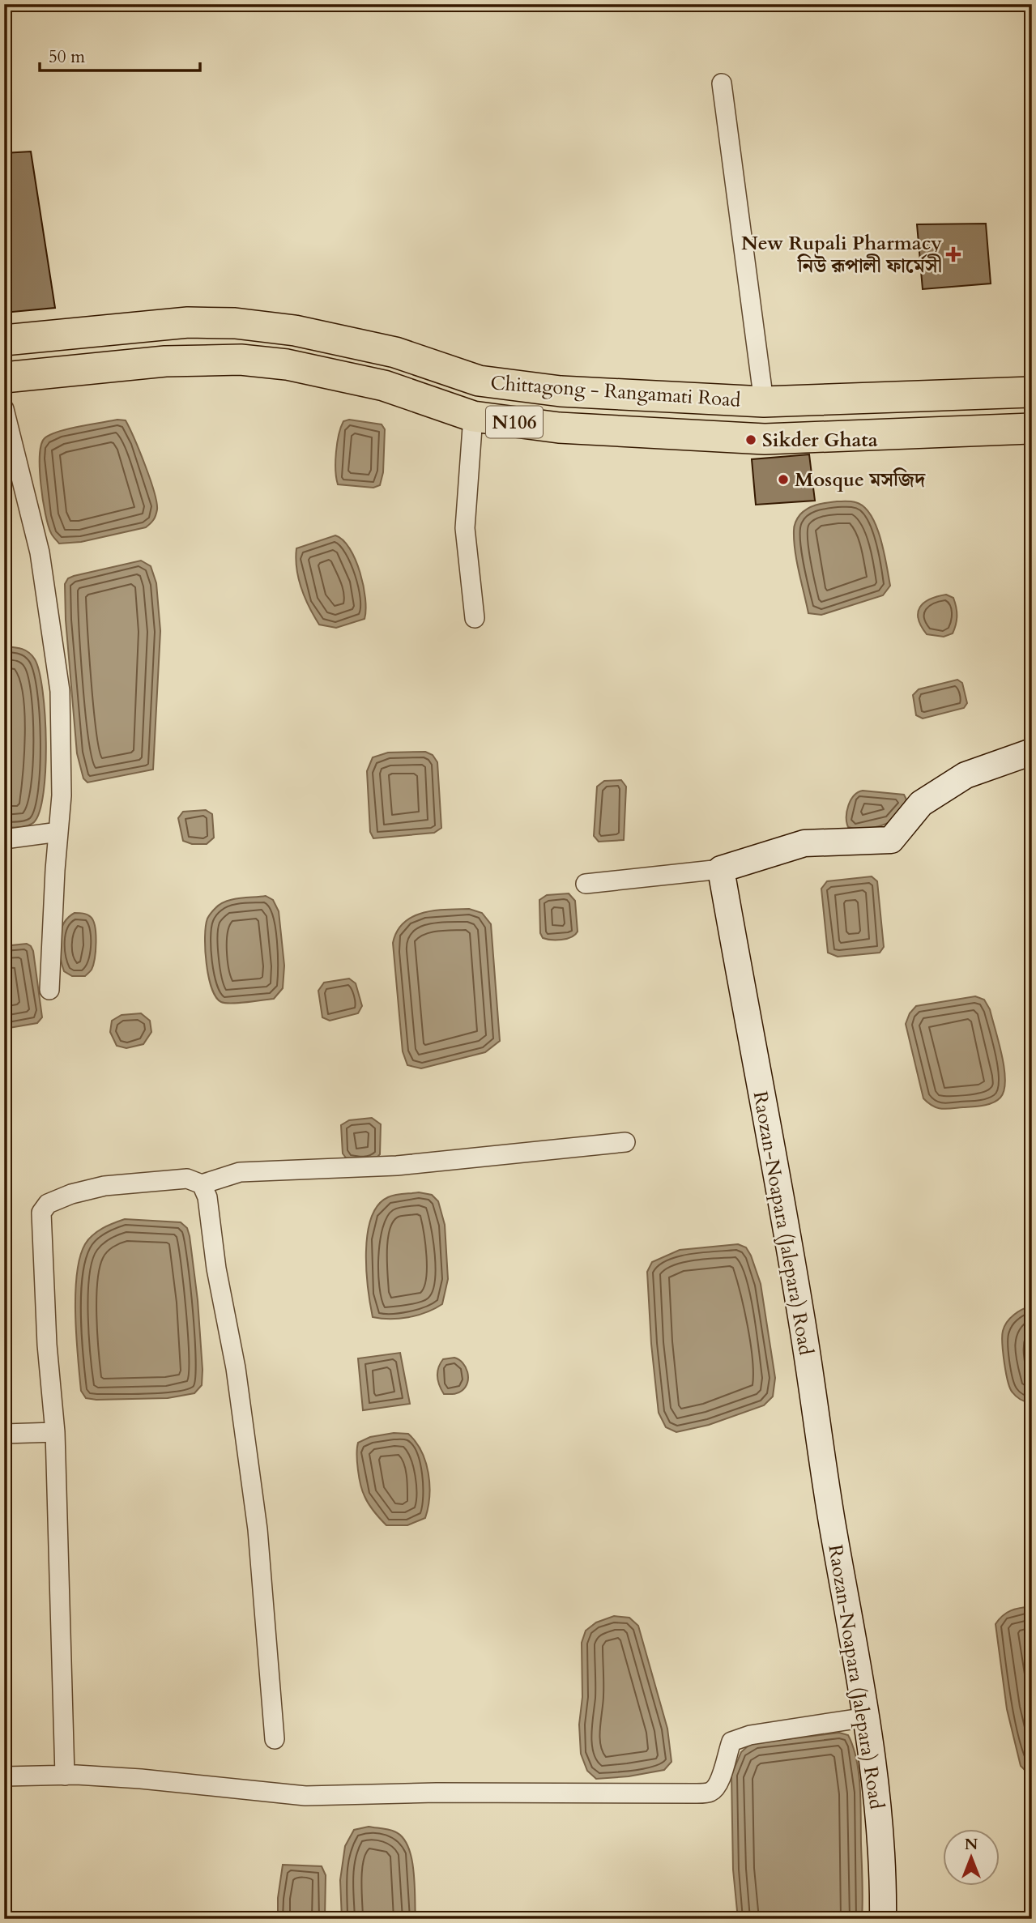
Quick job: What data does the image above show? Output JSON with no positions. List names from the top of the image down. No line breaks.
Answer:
{"streets":{"highway":["Chittagong - Rangamati Road","N106"],"main road":["Raozan-Noapara (Jalepara) Road"]},"places":{"health":["New Rupali Pharmacy নিউ রূপালী ফার্মেসী"],"other":["Sikder Ghata","Mosque মসজিদ"]},"scale_bar":"50 m","north":"top"}
